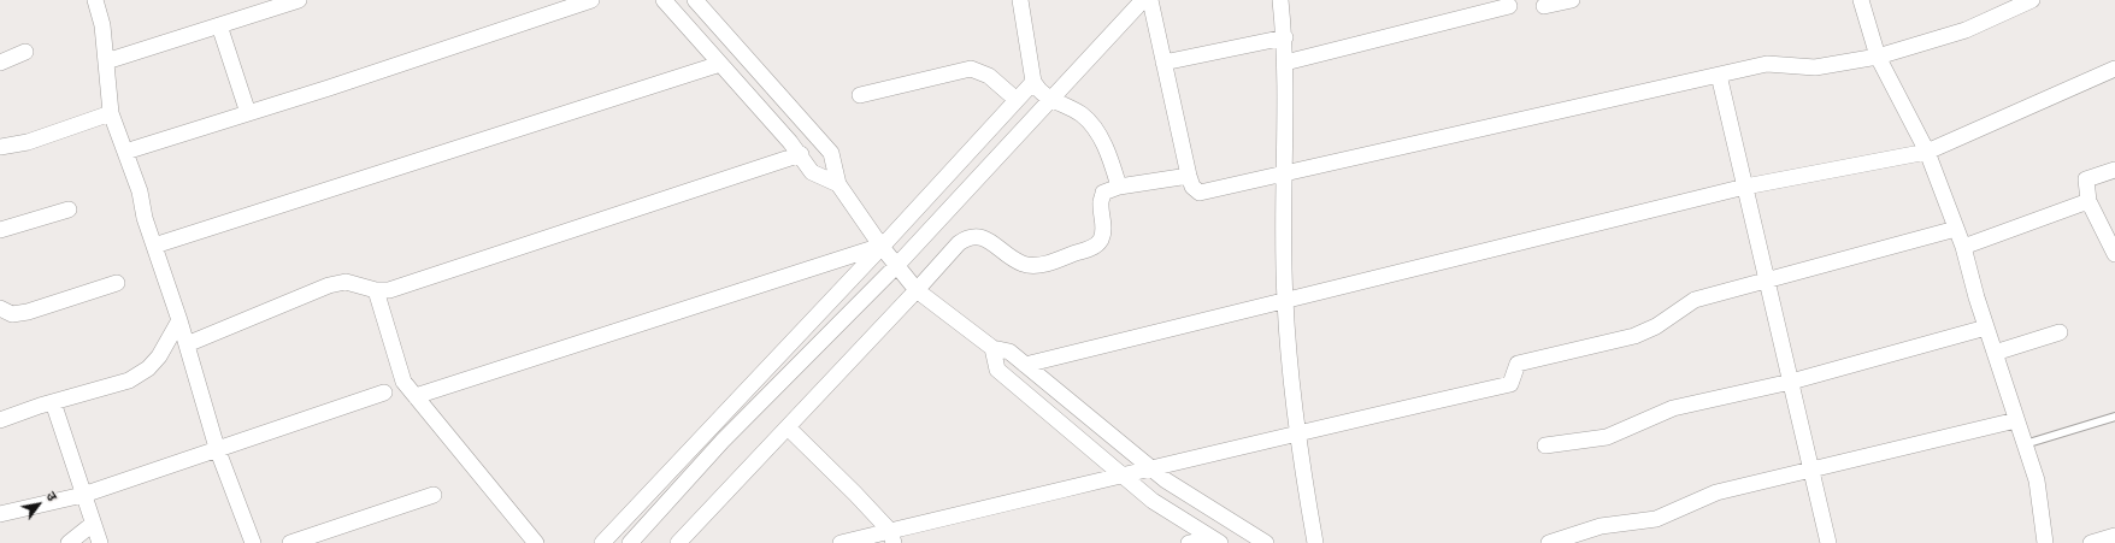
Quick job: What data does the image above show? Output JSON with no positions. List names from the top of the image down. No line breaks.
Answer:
{"north":"top right"}
